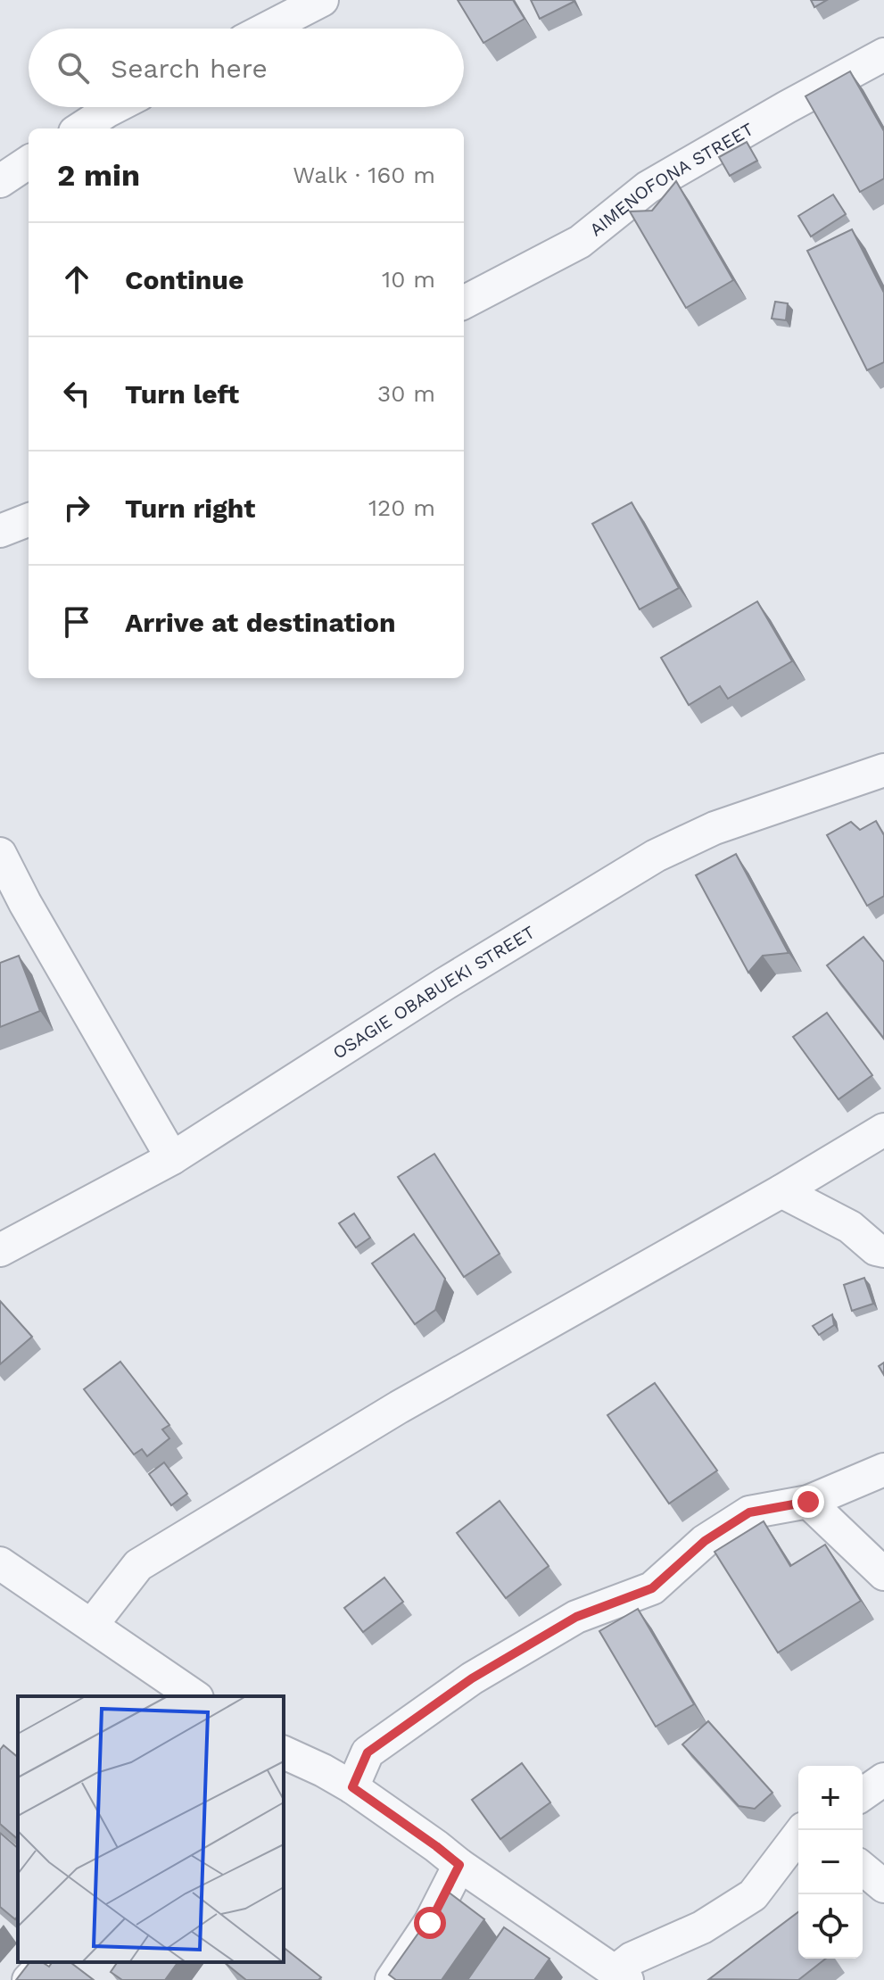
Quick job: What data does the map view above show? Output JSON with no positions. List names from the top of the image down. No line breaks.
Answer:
{"streets":{"street":["AIMENOFONA STREET","OSAGIE OBABUEKI STREET"]},"page":{"search":"Search here","heading":["2 min","Walk · 160 m"],"list":[["Continue","10 m"],["Turn left","30 m"],["Turn right","120 m"],"Arrive at destination"],"map_buttons":["+","−"]}}
